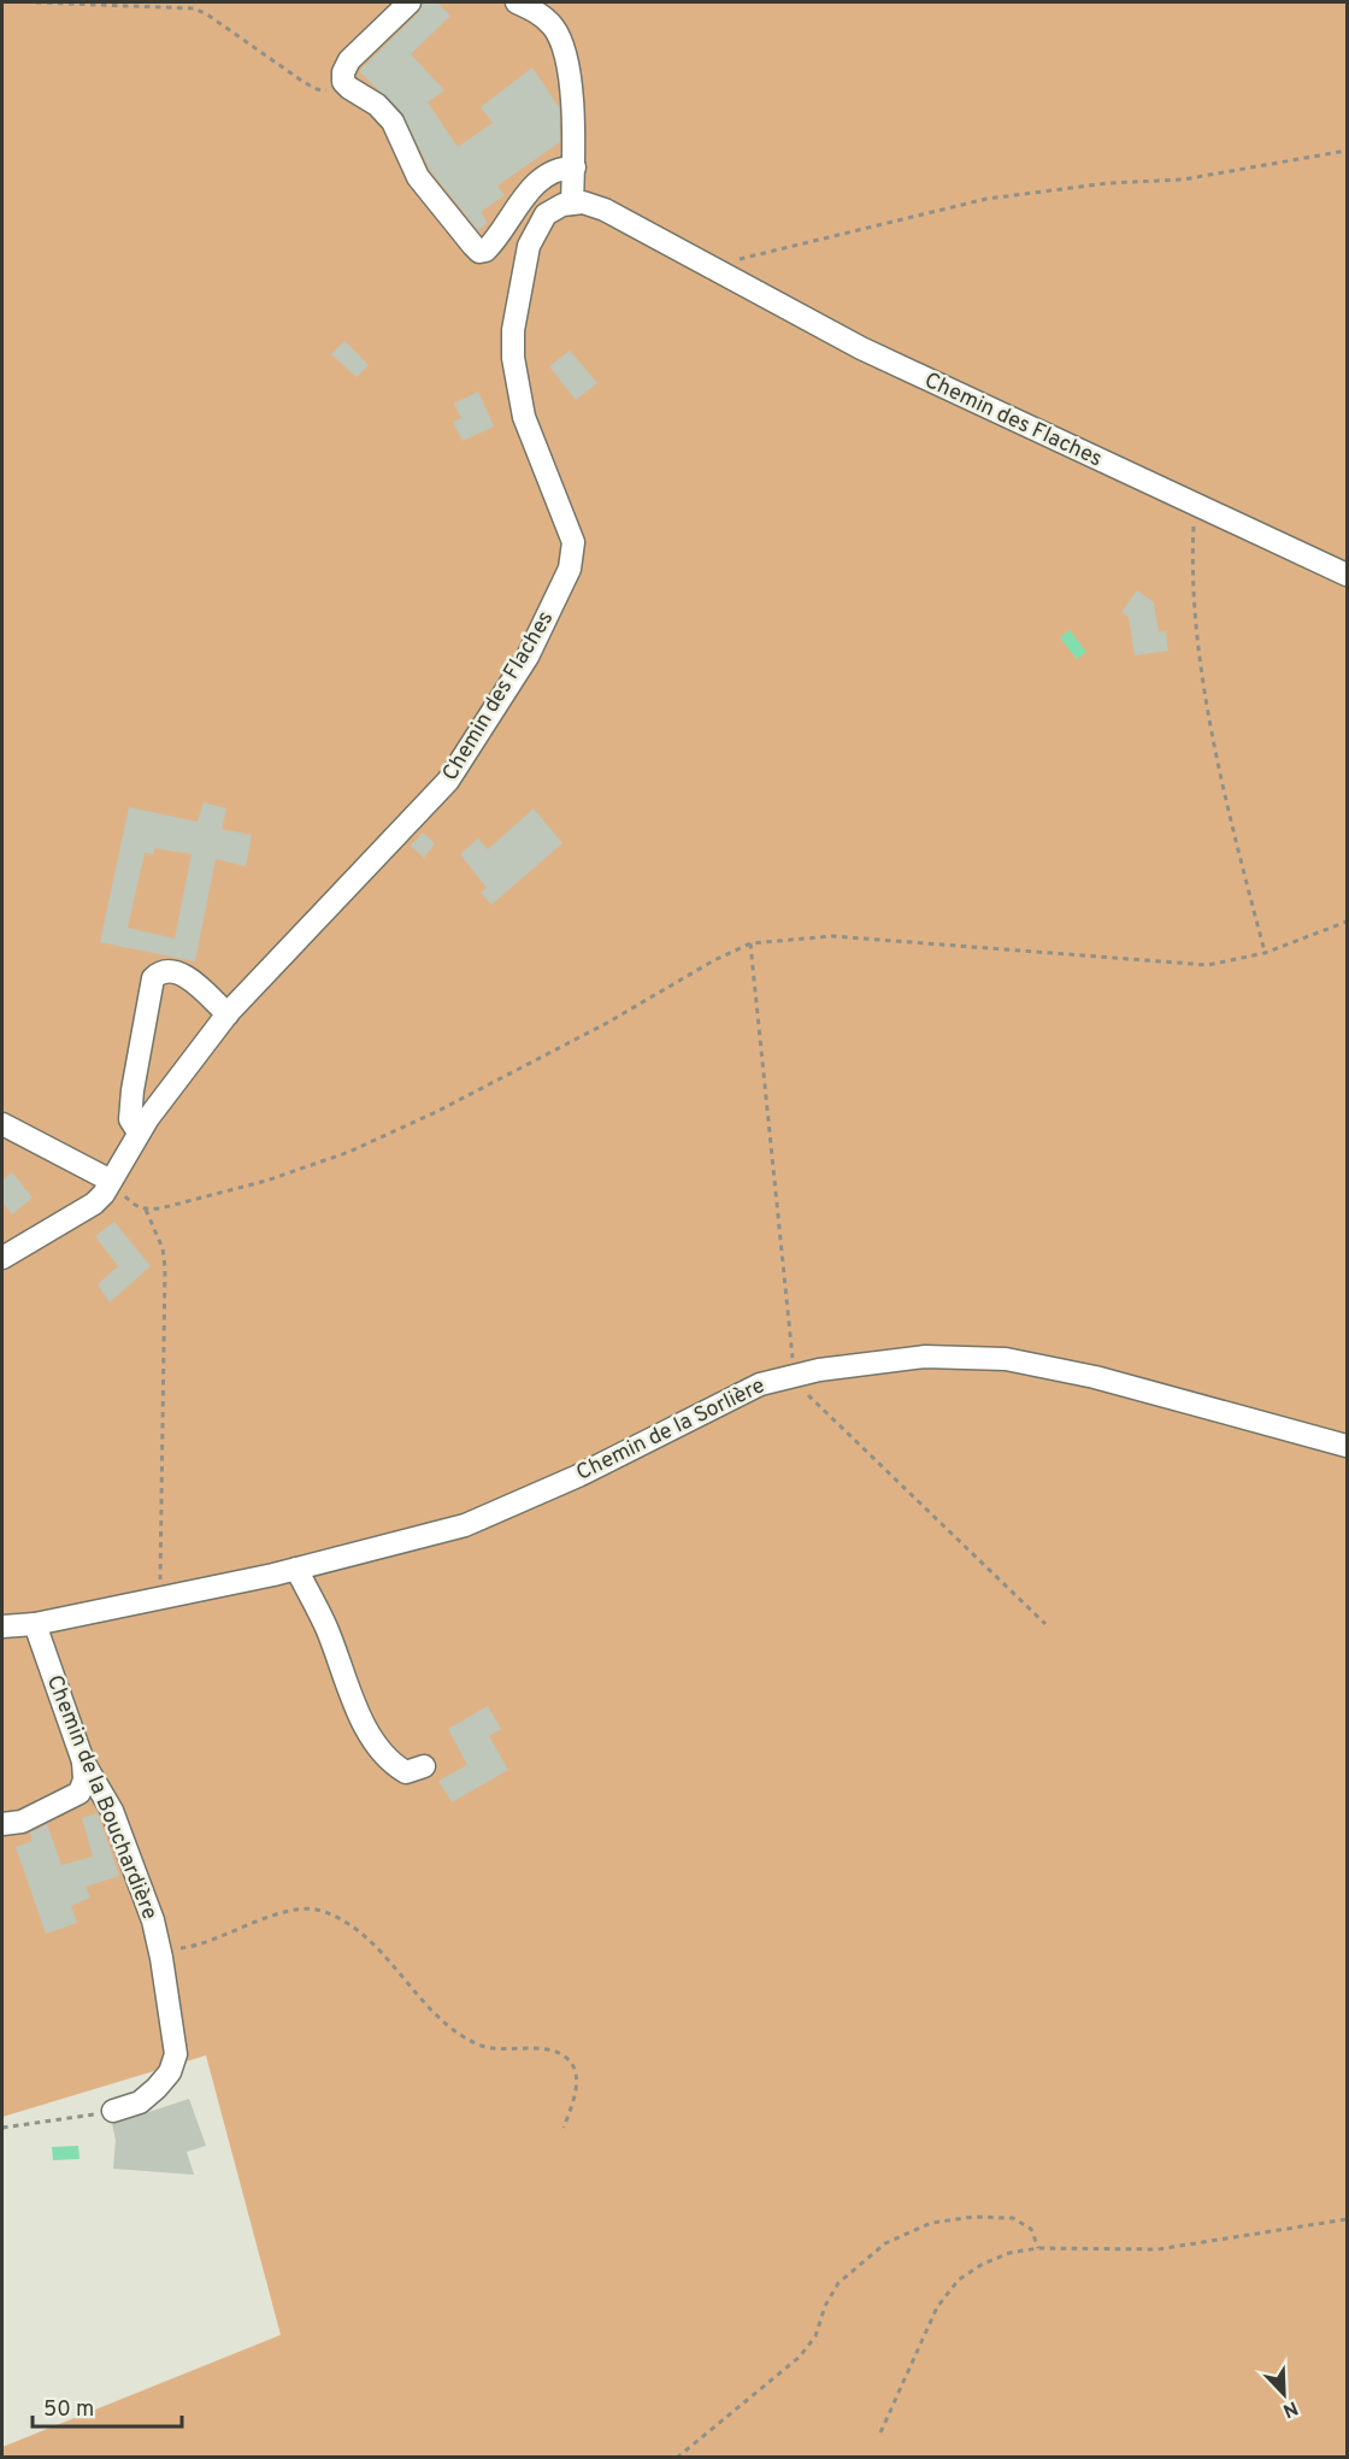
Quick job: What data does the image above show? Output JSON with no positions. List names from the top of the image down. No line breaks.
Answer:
{"streets":{"street":["Chemin des Flaches","Chemin de la Sorlière","Chemin de la Bouchardière"]},"crossings":[["Chemin de la Sorlière","Chemin de la Bouchardière"]],"scale_bar":"50 m","north":"bottom right"}
